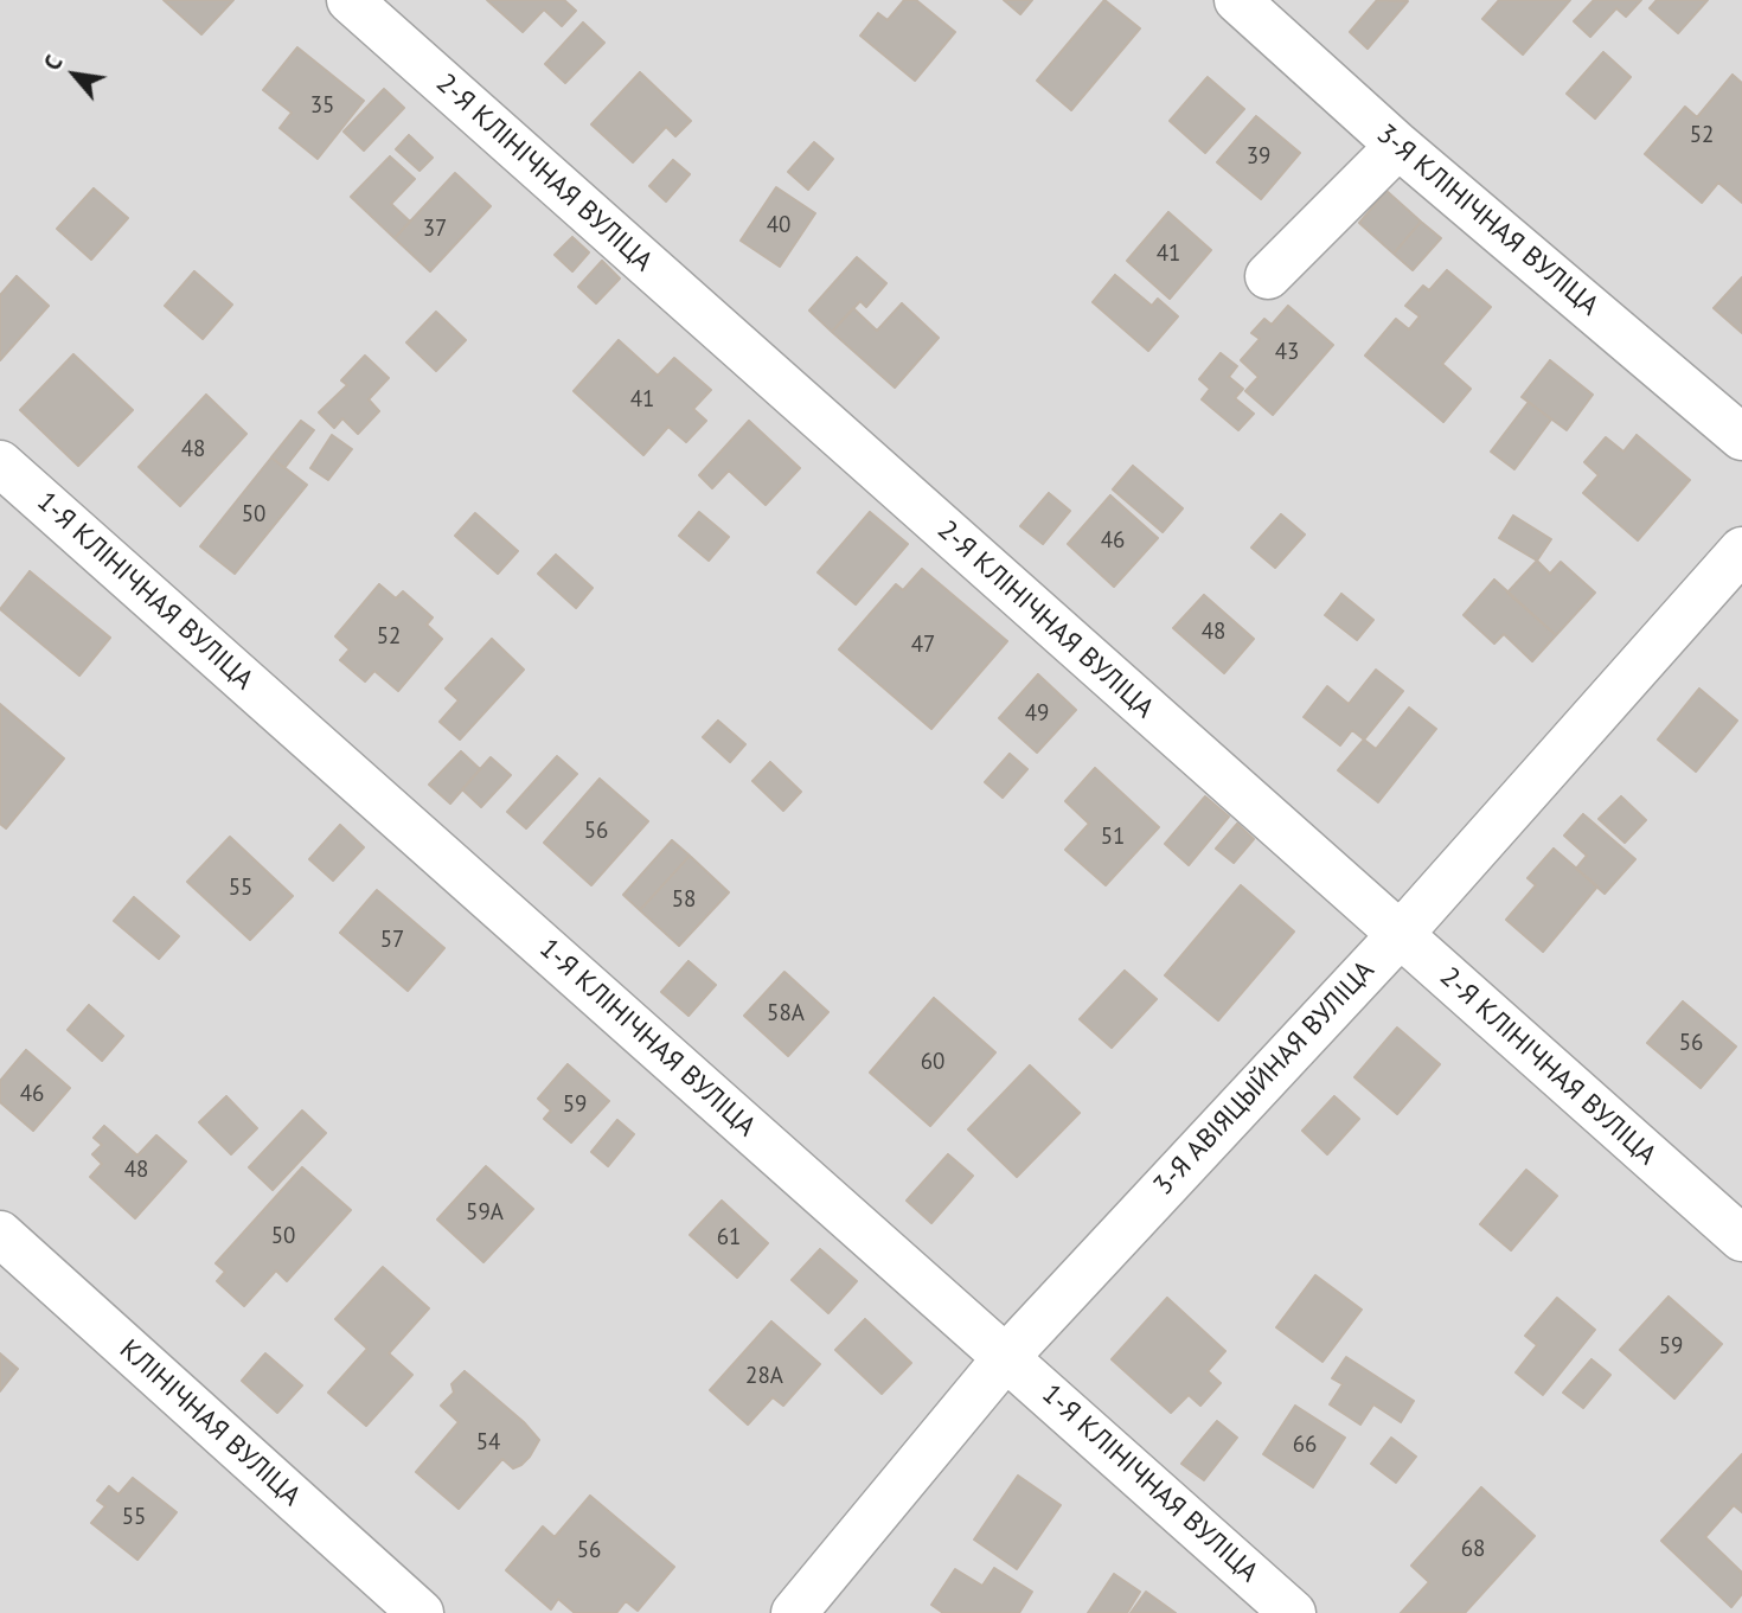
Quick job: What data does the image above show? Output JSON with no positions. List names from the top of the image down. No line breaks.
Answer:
{"streets":{"street":["2-Я КЛІНІЧНАЯ ВУЛІЦА","3-Я КЛІНІЧНАЯ ВУЛІЦА","1-Я КЛІНІЧНАЯ ВУЛІЦА","3-Я АВІЯЦЫЙНАЯ ВУЛІЦА","КЛІНІЧНАЯ ВУЛІЦА"]},"crossings":[["2-Я КЛІНІЧНАЯ ВУЛІЦА","3-Я АВІЯЦЫЙНАЯ ВУЛІЦА"],["1-Я КЛІНІЧНАЯ ВУЛІЦА","3-Я АВІЯЦЫЙНАЯ ВУЛІЦА"]],"house_numbers":["35","52","39","40","37","41","43","41","48","50","46","48","52","47","49","56","51","55","58","57","58А","56","60","46","59","48","59А","50","61","59","28А","54","66","55","68","56"],"north":"top left"}
